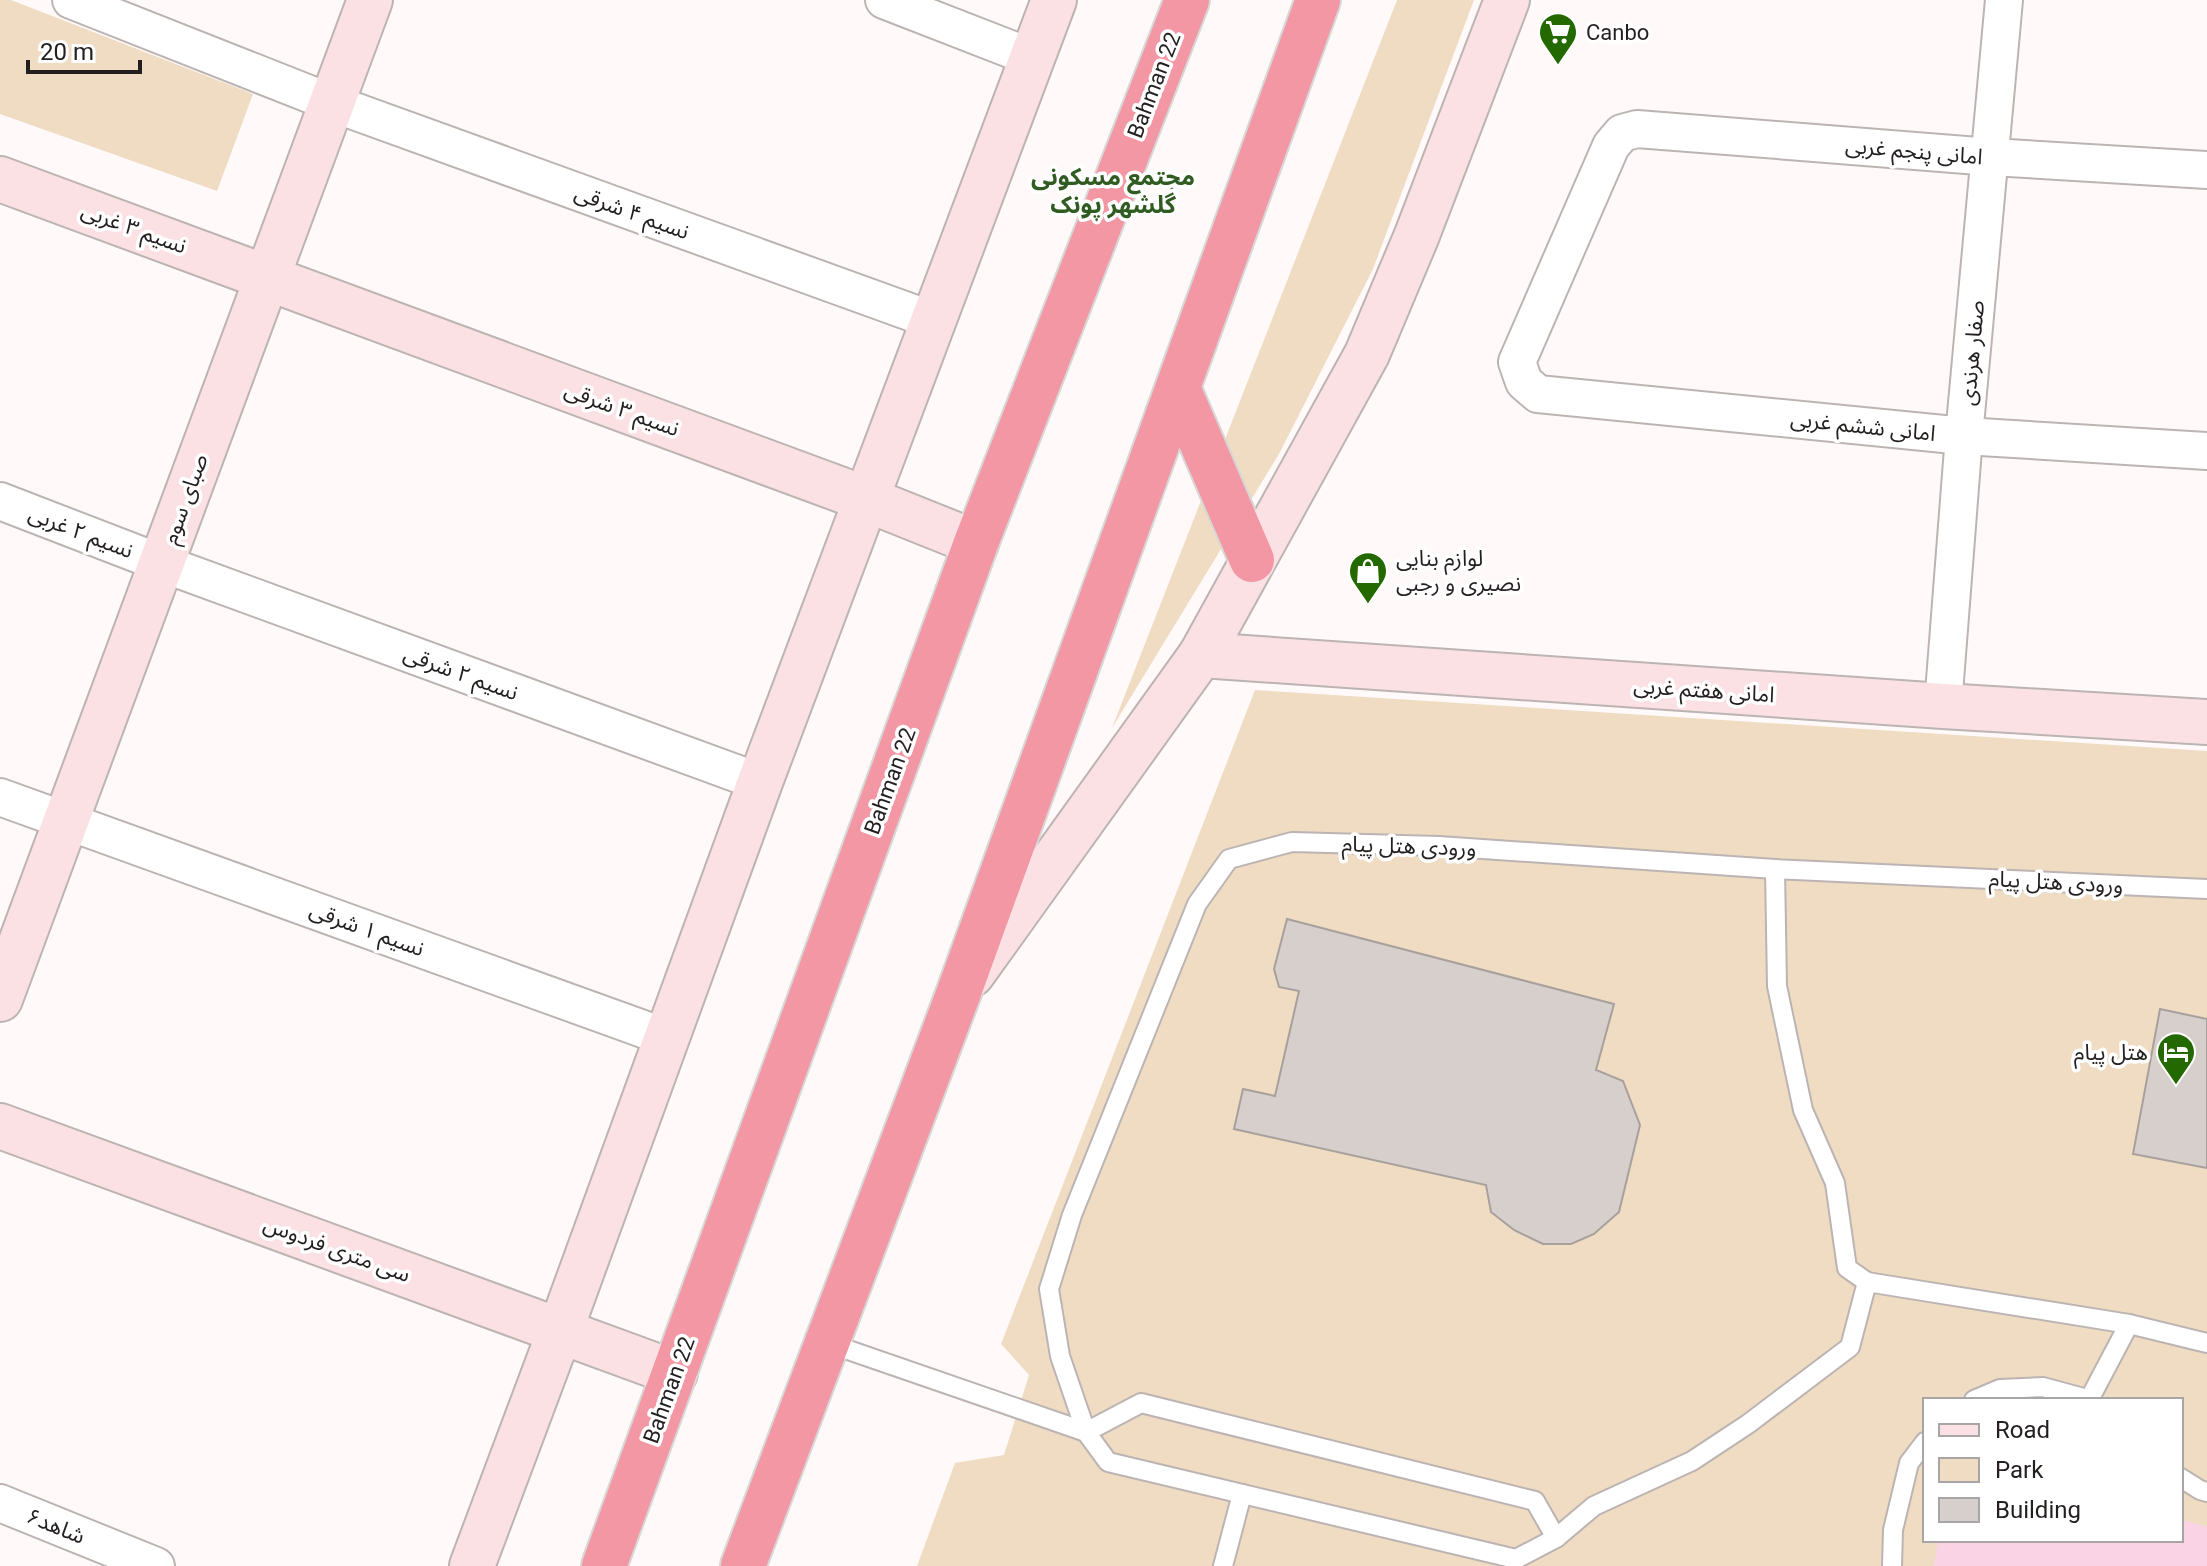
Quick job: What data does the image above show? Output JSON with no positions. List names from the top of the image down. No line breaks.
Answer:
{"streets":{"highway":["Bahman 22"],"street":["امانی پنجم غربی","نسیم ۴ شرقی","نسیم ۳ غربی","صفار هرندی","نسیم ۳ شرقی","امانی ششم غربی","صبای سوم","نسیم ۲ غربی","نسیم ۲ شرقی","امانی هفتم غربی","نسیم ۱ شرقی","سی متری فردوس","شاهد۶"],"lane":["ورودی هتل پیام"]},"crossings":[["Bahman 22","نسیم ۳ شرقی"],["Bahman 22","سی متری فردوس"],["امانی پنجم غربی","صفار هرندی"],["امانی پنجم غربی","امانی ششم غربی"],["نسیم ۴ شرقی","صبای سوم"],["نسیم ۳ غربی","نسیم ۳ شرقی"],["نسیم ۳ غربی","صبای سوم"],["صفار هرندی","امانی ششم غربی"],["صفار هرندی","امانی هفتم غربی"],["نسیم ۳ شرقی","صبای سوم"],["صبای سوم","نسیم ۲ غربی"],["صبای سوم","نسیم ۲ شرقی"],["صبای سوم","نسیم ۱ شرقی"],["نسیم ۲ غربی","نسیم ۲ شرقی"]],"districts":["مجتمع مسکونی گلشهر پونک"],"places":{"supermarket":["Canbo"],"shop":["لوازم بنایی نصیری و رجبی"],"hotel":["هتل پیام"]},"legend":["Road","Park","Building"],"scale_bar":"20 m"}
